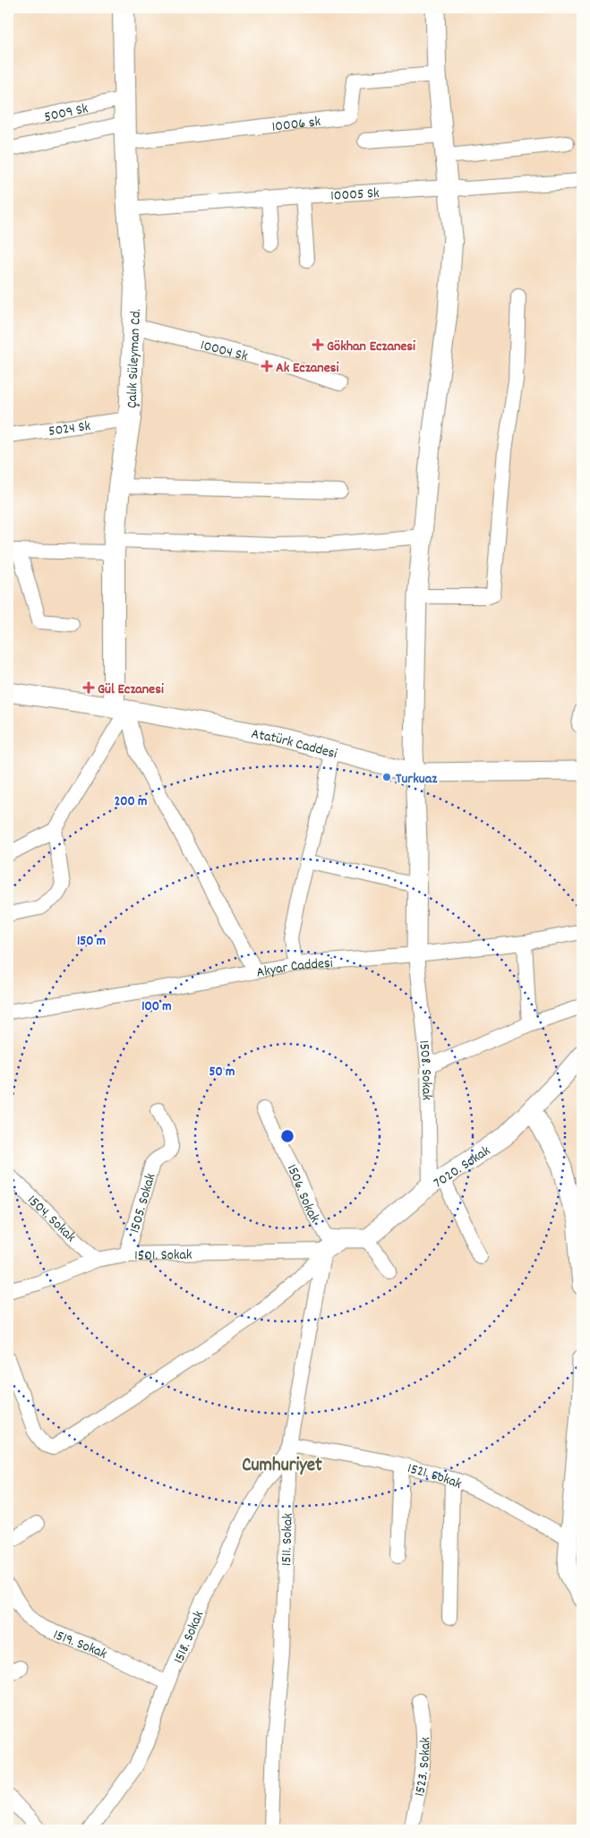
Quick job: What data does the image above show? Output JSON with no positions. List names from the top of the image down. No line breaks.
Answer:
{"streets":{"main road":["Çalık Süleyman Cd."],"street":["5009 Sk","10006 sk","10005 Sk","10004 Sk","5024 Sk","Atatürk Caddesi","Akyar Caddesi","1508. Sokak","7020. Sokak","1506. Sokak","1505. Sokak","1504. Sokak","1501. Sokak","1521. Sokak","1511. Sokak","1518. Sokak","1519. Sokak","1523. Sokak"]},"crossings":[["5009 Sk","Çalık Süleyman Cd."],["10006 sk","Çalık Süleyman Cd."],["10005 Sk","Çalık Süleyman Cd."],["10004 Sk","Çalık Süleyman Cd."],["Çalık Süleyman Cd.","5024 Sk"],["Çalık Süleyman Cd.","Atatürk Caddesi"],["Akyar Caddesi","1508. Sokak"],["1508. Sokak","7020. Sokak"],["1505. Sokak","1501. Sokak"],["1504. Sokak","1501. Sokak"],["1501. Sokak","1511. Sokak"],["1521. Sokak","1511. Sokak"],["1521. Sokak","1518. Sokak"],["1511. Sokak","1518. Sokak"],["1518. Sokak","1519. Sokak"]],"districts":["Cumhuriyet"],"places":{"health":["Gökhan Eczanesi","Ak Eczanesi","Gül Eczanesi"],"other":["Turkuaz"]},"rings":["200 m","150 m","100 m","50 m"]}
